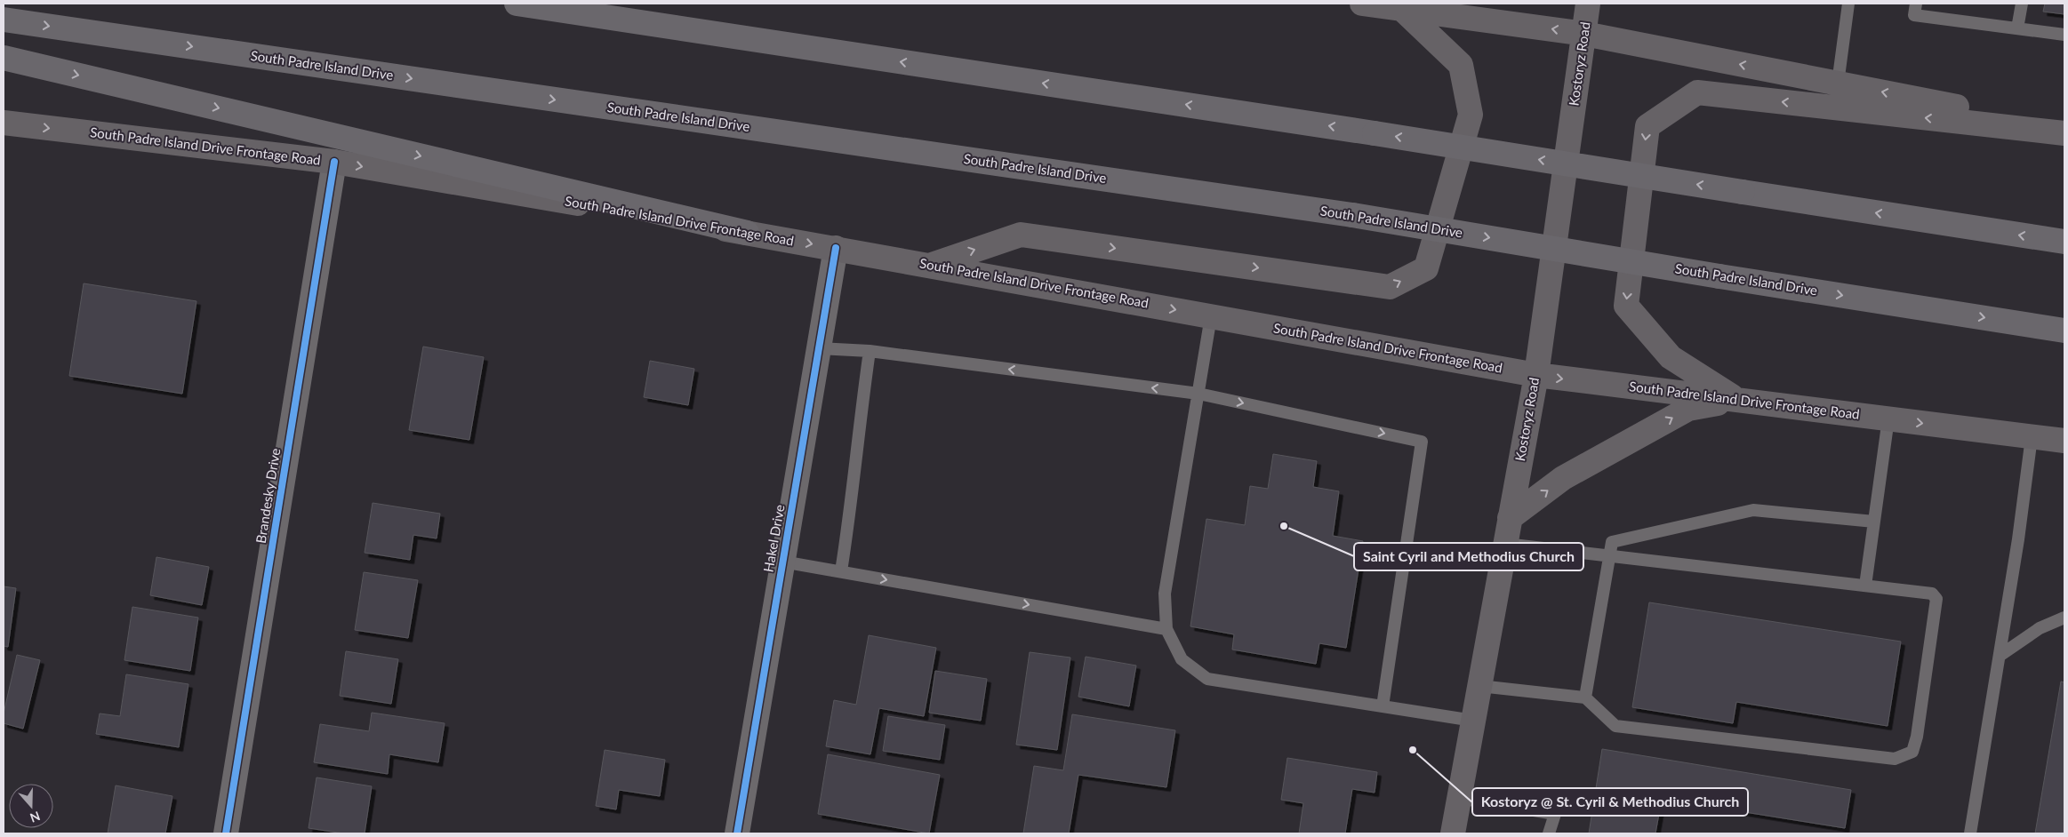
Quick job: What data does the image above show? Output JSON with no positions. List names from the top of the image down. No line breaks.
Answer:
{"streets":{"highway":["South Padre Island Drive"],"main road":["Kostoryz Road","South Padre Island Drive Frontage Road"],"street":["Brandesky Drive","Hakel Drive"]},"crossings":[["Kostoryz Road","South Padre Island Drive Frontage Road"],["South Padre Island Drive Frontage Road","Brandesky Drive"],["South Padre Island Drive Frontage Road","Hakel Drive"]],"one_way":["South Padre Island Drive Frontage Road"],"places":["Saint Cyril and Methodius Church","Kostoryz @ St. Cyril & Methodius Church"],"north":"bottom"}
